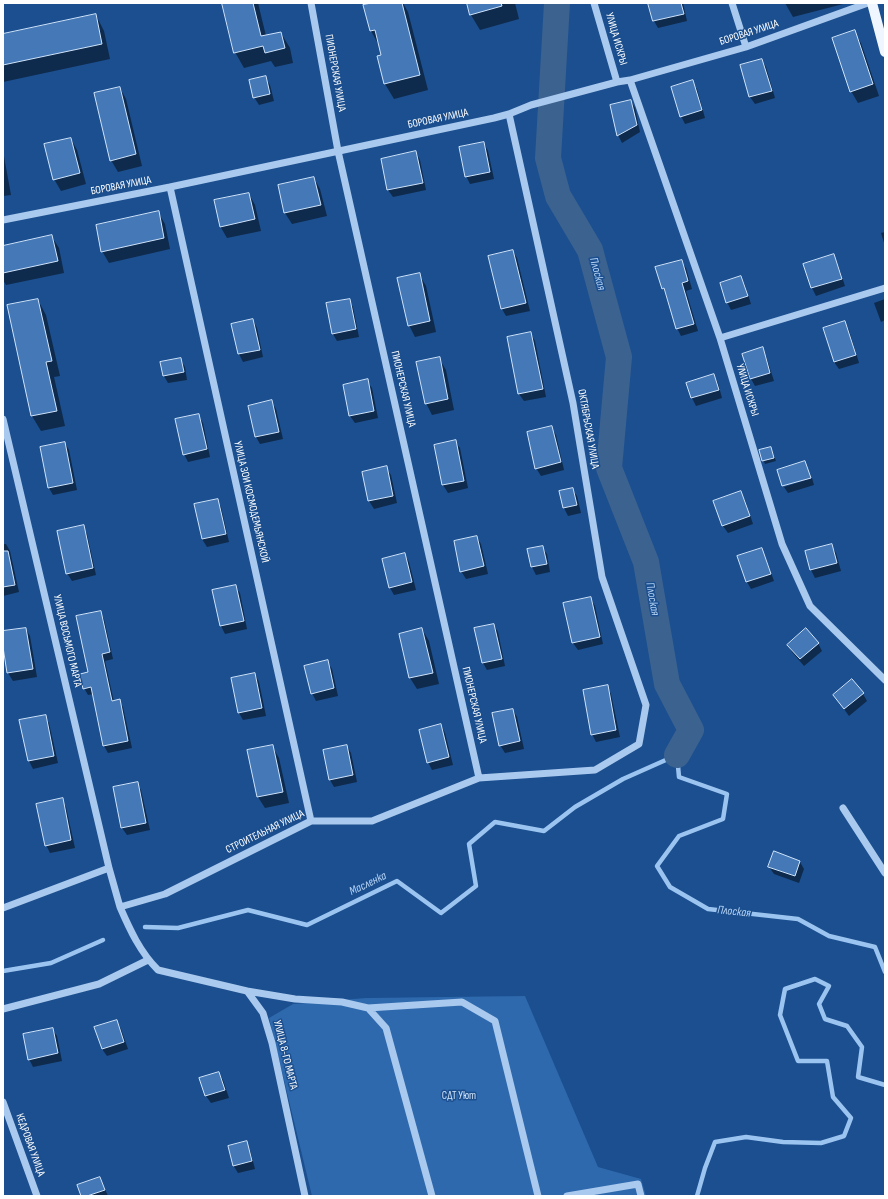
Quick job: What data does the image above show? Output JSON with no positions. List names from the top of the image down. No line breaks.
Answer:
{"streets":{"street":["БОРОВАЯ УЛИЦА","УЛИЦА ИСКРЫ","ПИОНЕРСКАЯ УЛИЦА","ОКТЯБРЬСКАЯ УЛИЦА","УЛИЦА ЗОИ КОСМОДЕМЬЯНСКОЙ","УЛИЦА ВОСЬМОГО МАРТА","СТРОИТЕЛЬНАЯ УЛИЦА","УЛИЦА 8-ГО МАРТА","КЕДРОВАЯ УЛИЦА"]},"crossings":[["БОРОВАЯ УЛИЦА","УЛИЦА ИСКРЫ"],["БОРОВАЯ УЛИЦА","ПИОНЕРСКАЯ УЛИЦА"],["БОРОВАЯ УЛИЦА","ОКТЯБРЬСКАЯ УЛИЦА"],["БОРОВАЯ УЛИЦА","УЛИЦА ЗОИ КОСМОДЕМЬЯНСКОЙ"],["ПИОНЕРСКАЯ УЛИЦА","СТРОИТЕЛЬНАЯ УЛИЦА"],["ОКТЯБРЬСКАЯ УЛИЦА","СТРОИТЕЛЬНАЯ УЛИЦА"],["УЛИЦА ЗОИ КОСМОДЕМЬЯНСКОЙ","СТРОИТЕЛЬНАЯ УЛИЦА"]],"water":["Плоская","Масленка"],"parks":["СДТ Уют"]}
